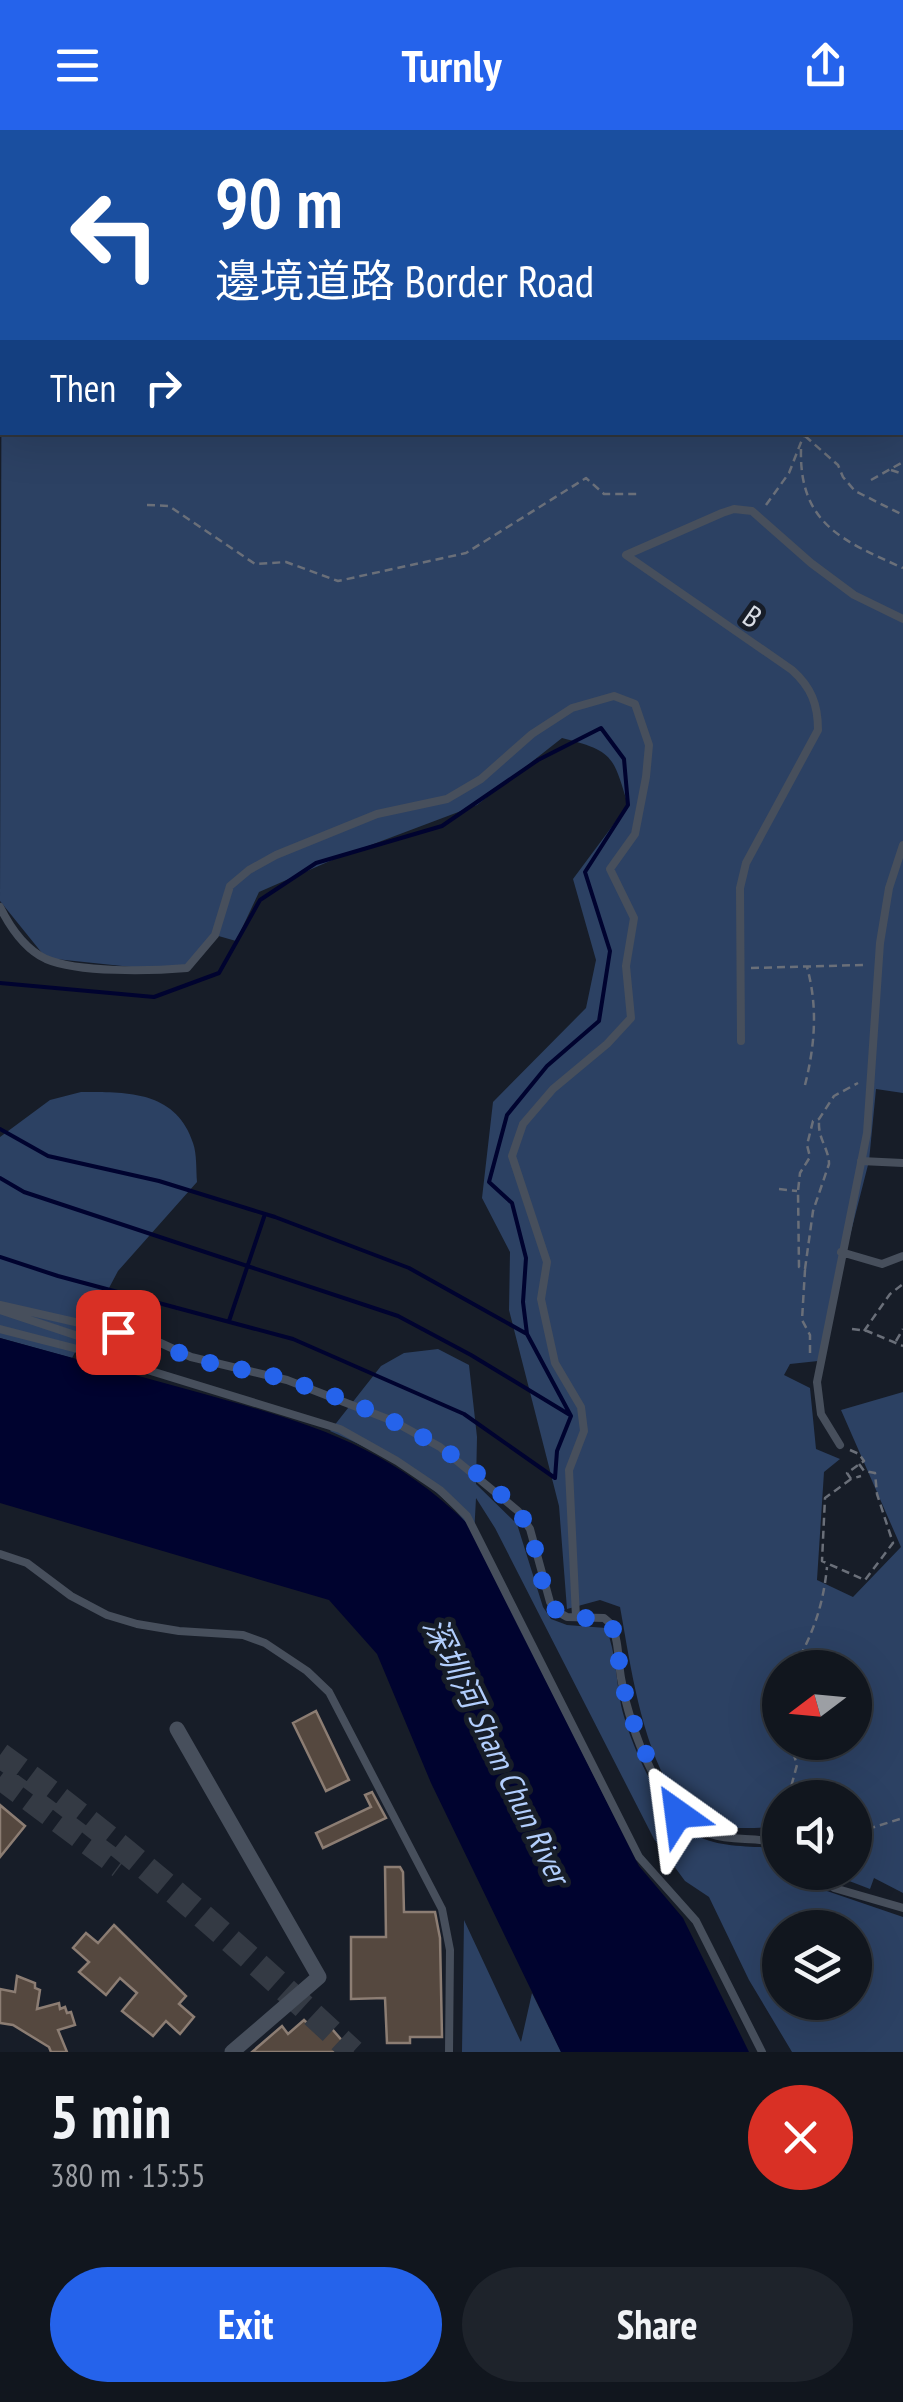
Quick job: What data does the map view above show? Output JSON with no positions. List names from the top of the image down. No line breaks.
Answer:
{"streets":{"lane":["B"]},"water":["深圳河 Sham Chun River"],"north":"left","page":{"header":"Turnly","turn":["90 m","邊境道路 Border Road"],"then":"Then","heading":["5 min","380 m · 15:55"],"buttons":["Exit","Share"]}}
